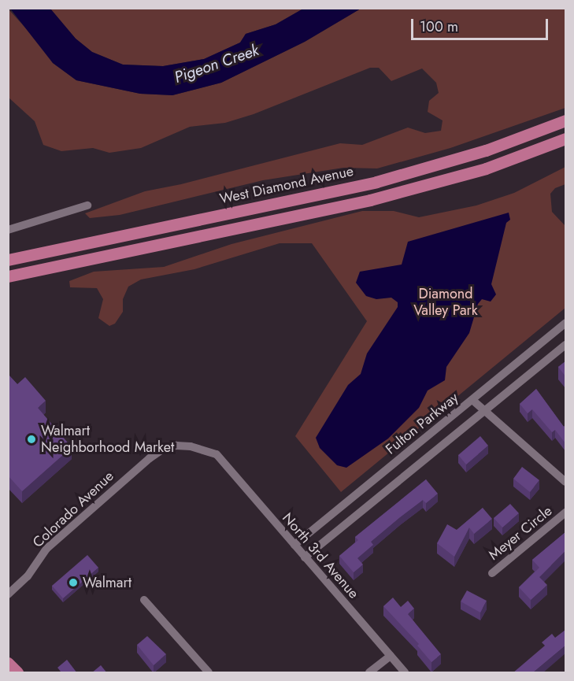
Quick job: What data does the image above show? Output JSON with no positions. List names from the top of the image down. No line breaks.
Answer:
{"streets":{"main road":["West Diamond Avenue"],"street":["Fulton Parkway","Colorado Avenue","Meyer Circle","North 3rd Avenue"]},"crossings":[["Fulton Parkway","North 3rd Avenue"],["Colorado Avenue","North 3rd Avenue"]],"water":["Pigeon Creek"],"parks":["Diamond Valley Park"],"places":["Walmart Neighborhood Market","Walmart"],"scale_bar":"100 m"}
